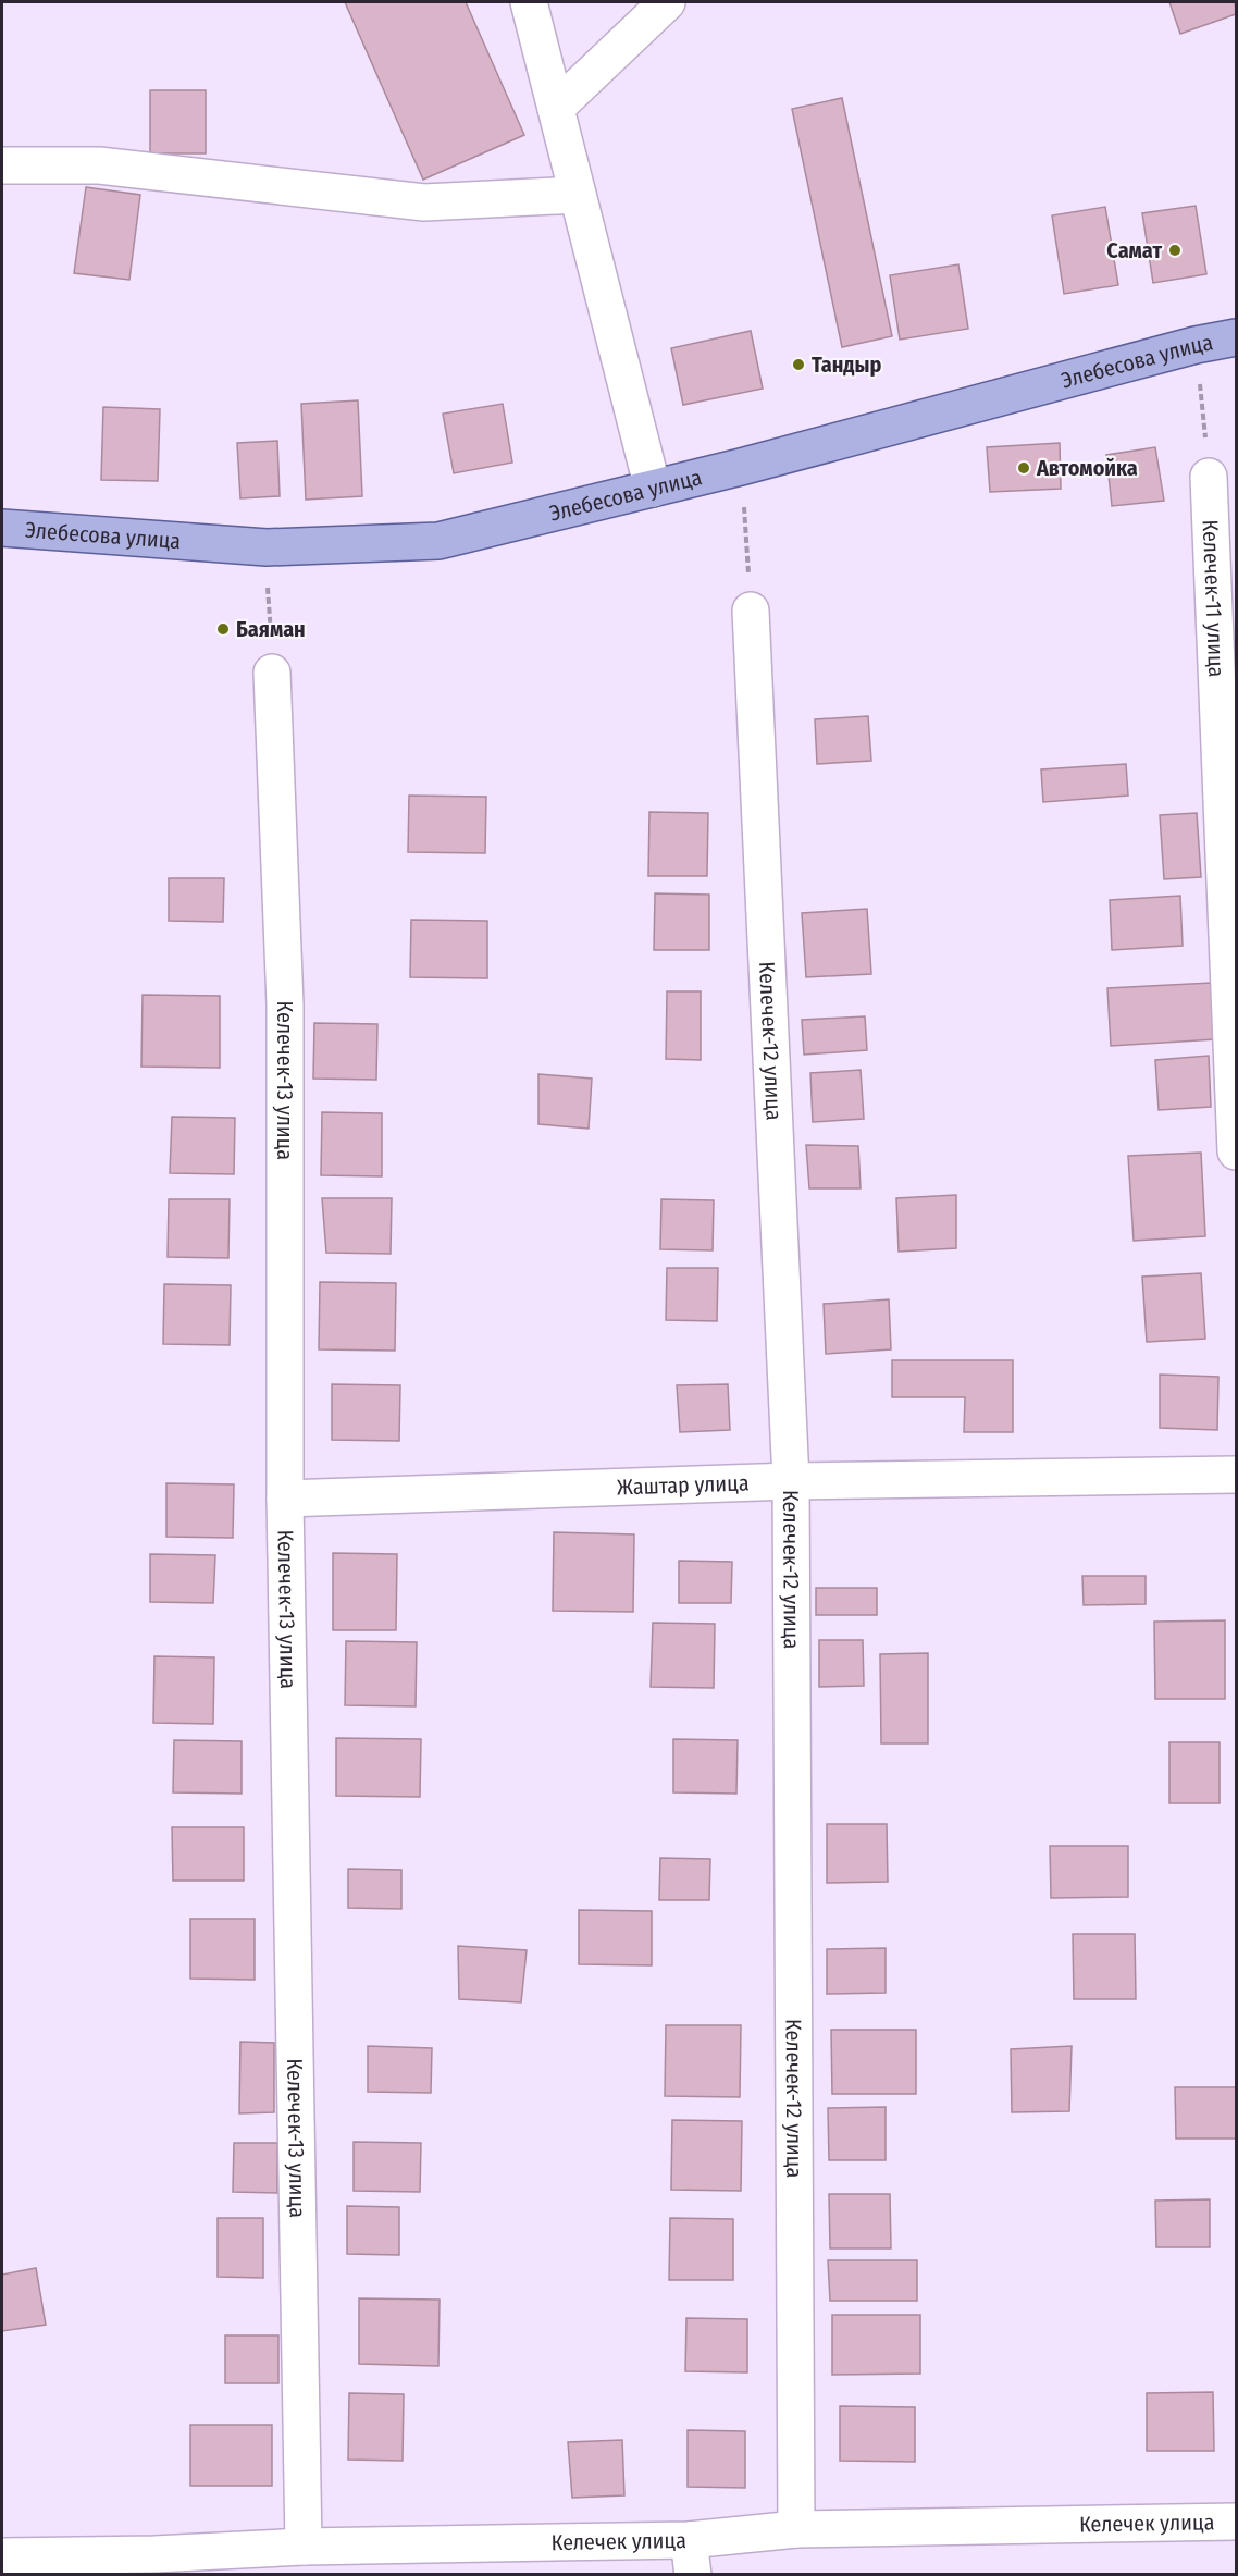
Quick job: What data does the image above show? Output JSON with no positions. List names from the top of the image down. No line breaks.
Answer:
{"streets":{"main road":["Элебесова улица"],"street":["Келечек-11 улица","Келечек-12 улица","Келечек-13 улица","Жаштар улица","Келечек улица"]},"crossings":[["Келечек-12 улица","Жаштар улица"],["Келечек-12 улица","Келечек улица"],["Келечек-13 улица","Жаштар улица"],["Келечек-13 улица","Келечек улица"]],"places":["Самат","Тандыр","Автомойка","Баяман"]}
